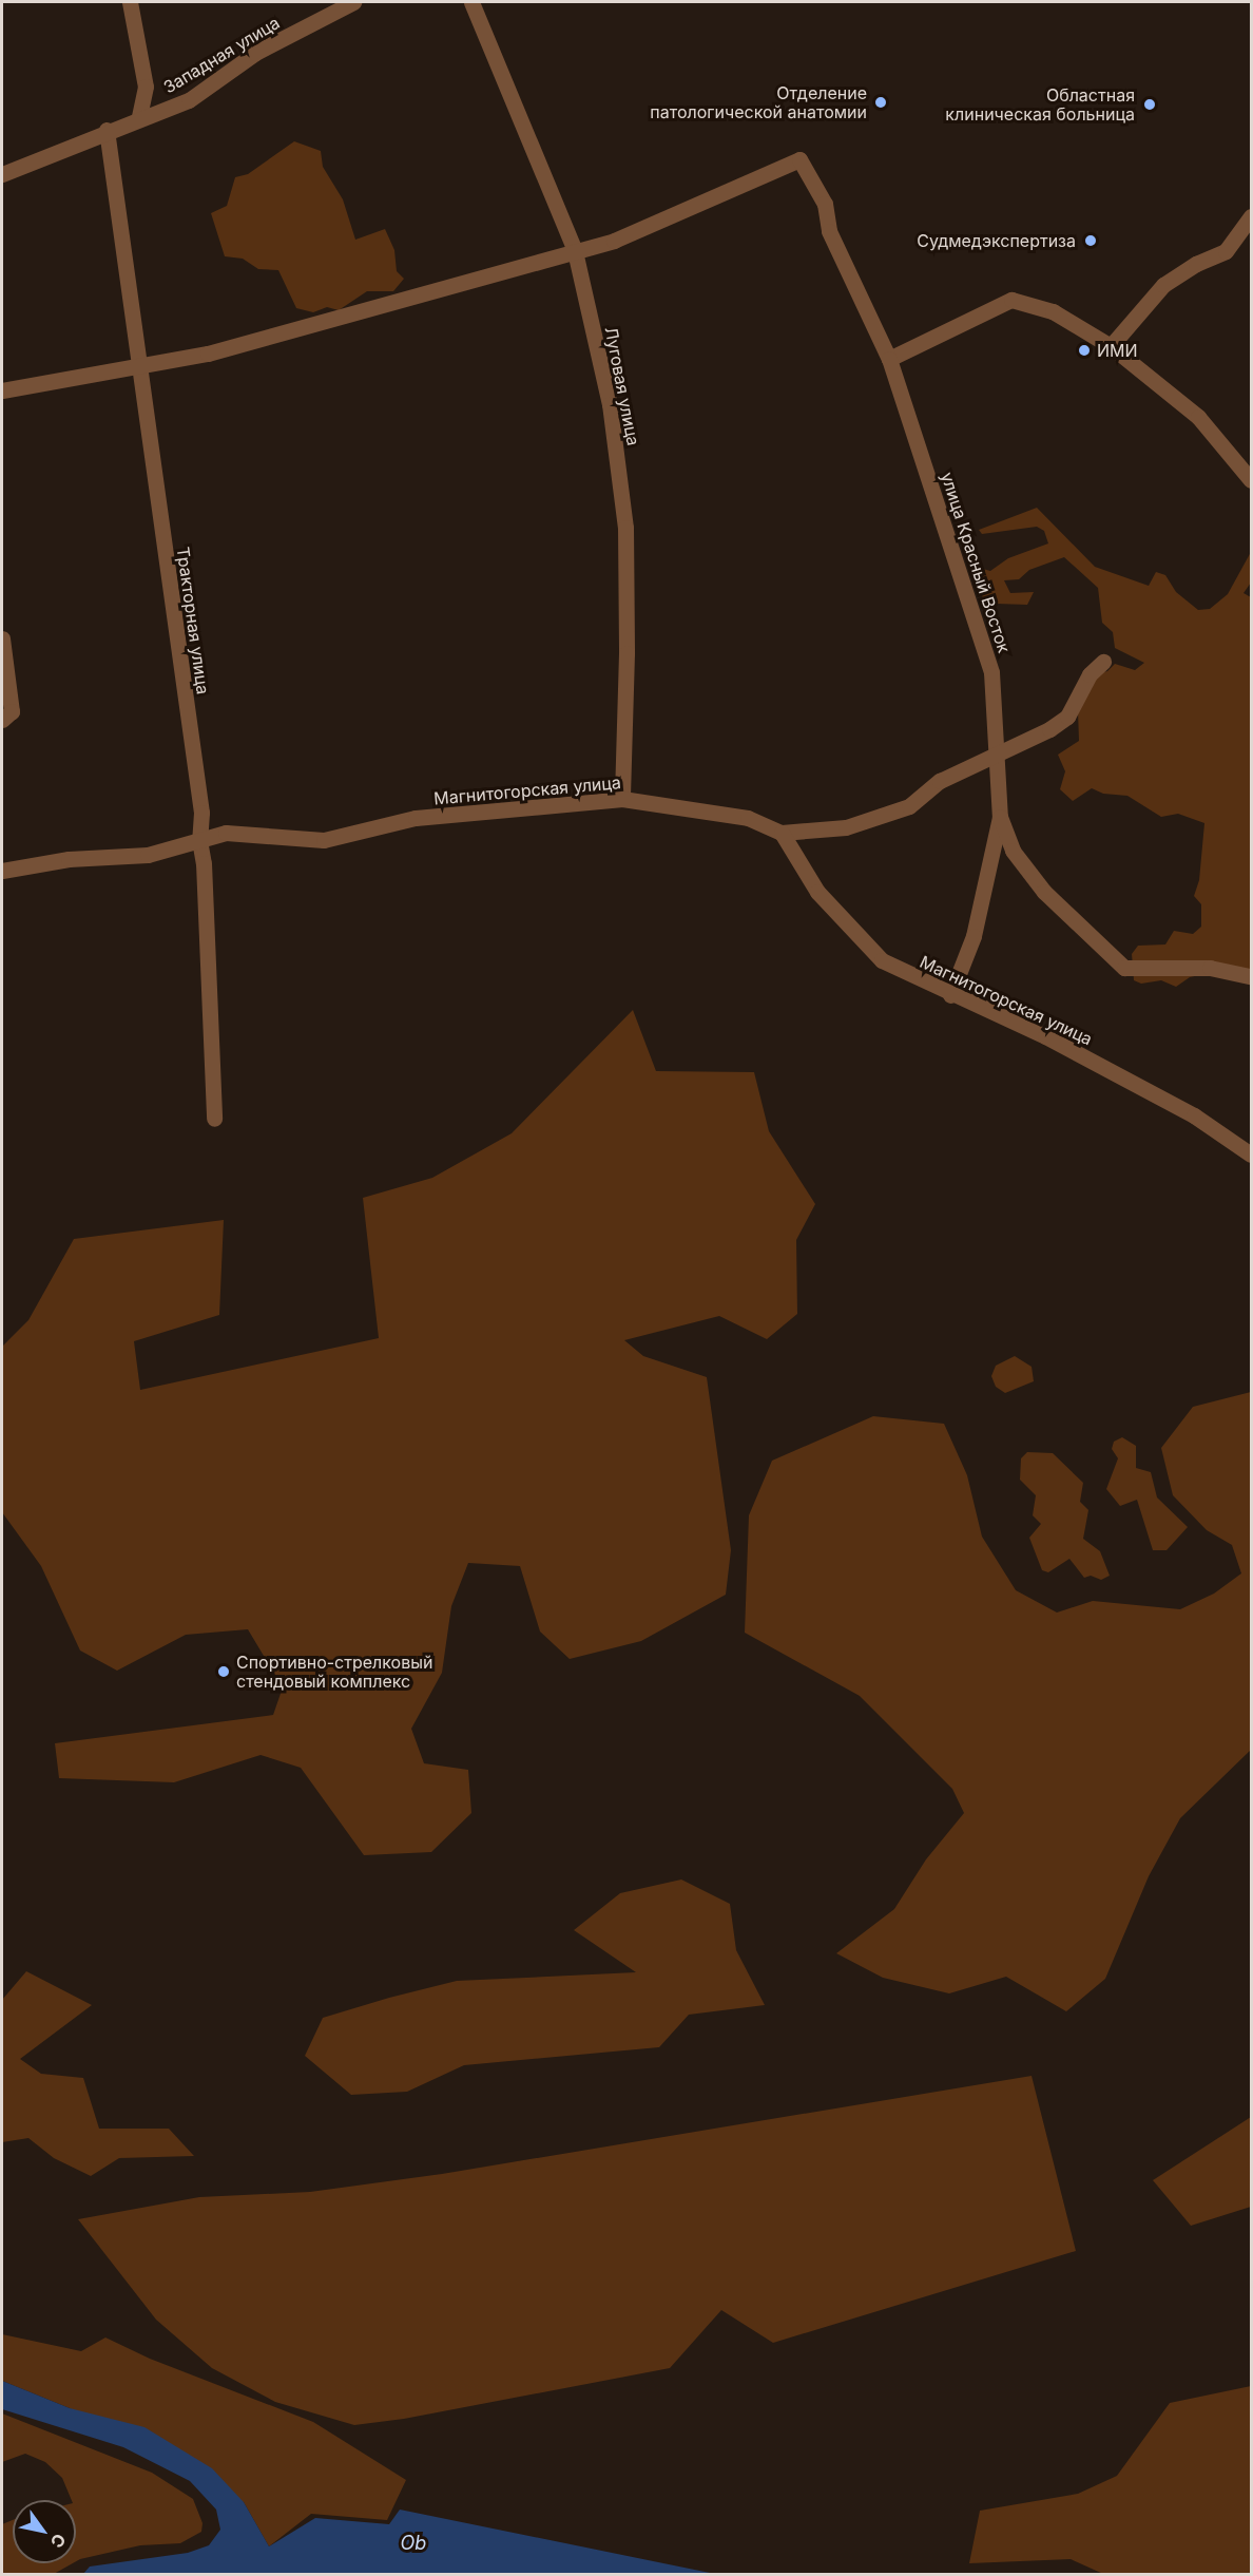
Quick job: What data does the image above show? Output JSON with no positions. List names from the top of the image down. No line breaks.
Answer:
{"streets":{"street":["Западная улица","Луговая улица","улица Красный Восток","Тракторная улица","Магнитогорская улица"]},"crossings":[["Западная улица","Тракторная улица"],["Луговая улица","улица Красный Восток"],["Луговая улица","Магнитогорская улица"],["улица Красный Восток","Магнитогорская улица"],["Тракторная улица","Магнитогорская улица"]],"water":["Ob"],"places":["Отделение патологической анатомии","Областная клиническая больница","Судмедэкспертиза","ИМИ","Спортивно-стрелковый стендовый комплекс"],"north":"bottom right"}
